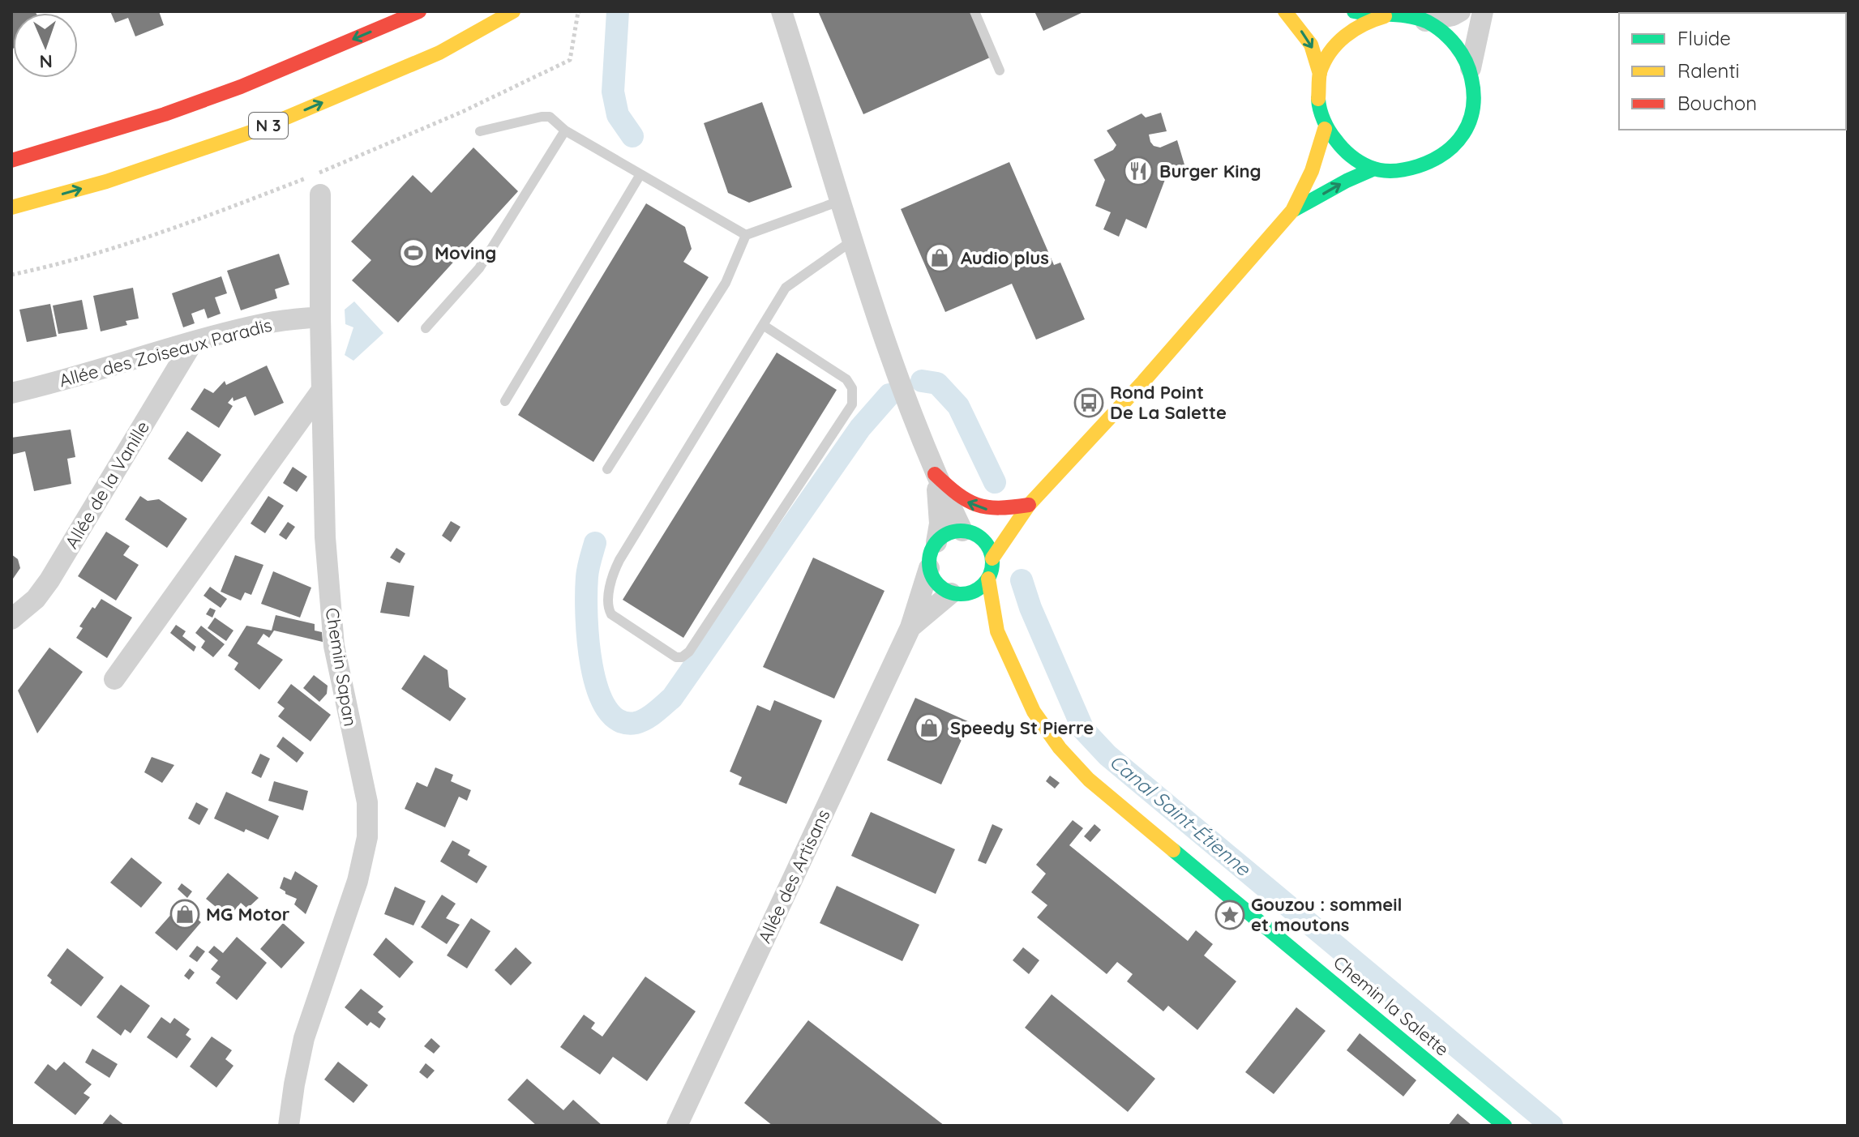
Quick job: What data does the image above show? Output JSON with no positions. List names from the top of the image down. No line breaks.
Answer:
{"streets":{"main road":["N 3","Chemin la Salette"],"street":["Allée des Zoiseaux Paradis","Allée de la Vanille","Chemin Sapan","Allée des Artisans"]},"crossings":[["Allée des Zoiseaux Paradis","Allée de la Vanille"],["Allée des Zoiseaux Paradis","Chemin Sapan"],["Allée des Artisans","Chemin la Salette"]],"water":["Canal Saint-Étienne"],"places":{"restaurant":["Burger King"],"sports":["Moving"],"shop":["Audio plus","Speedy St Pierre","MG Motor"],"bus stop":["Rond Point De La Salette"],"place":["Gouzou : sommeil et moutons"]},"legend":["Fluide","Ralenti","Bouchon"],"north":"bottom"}
